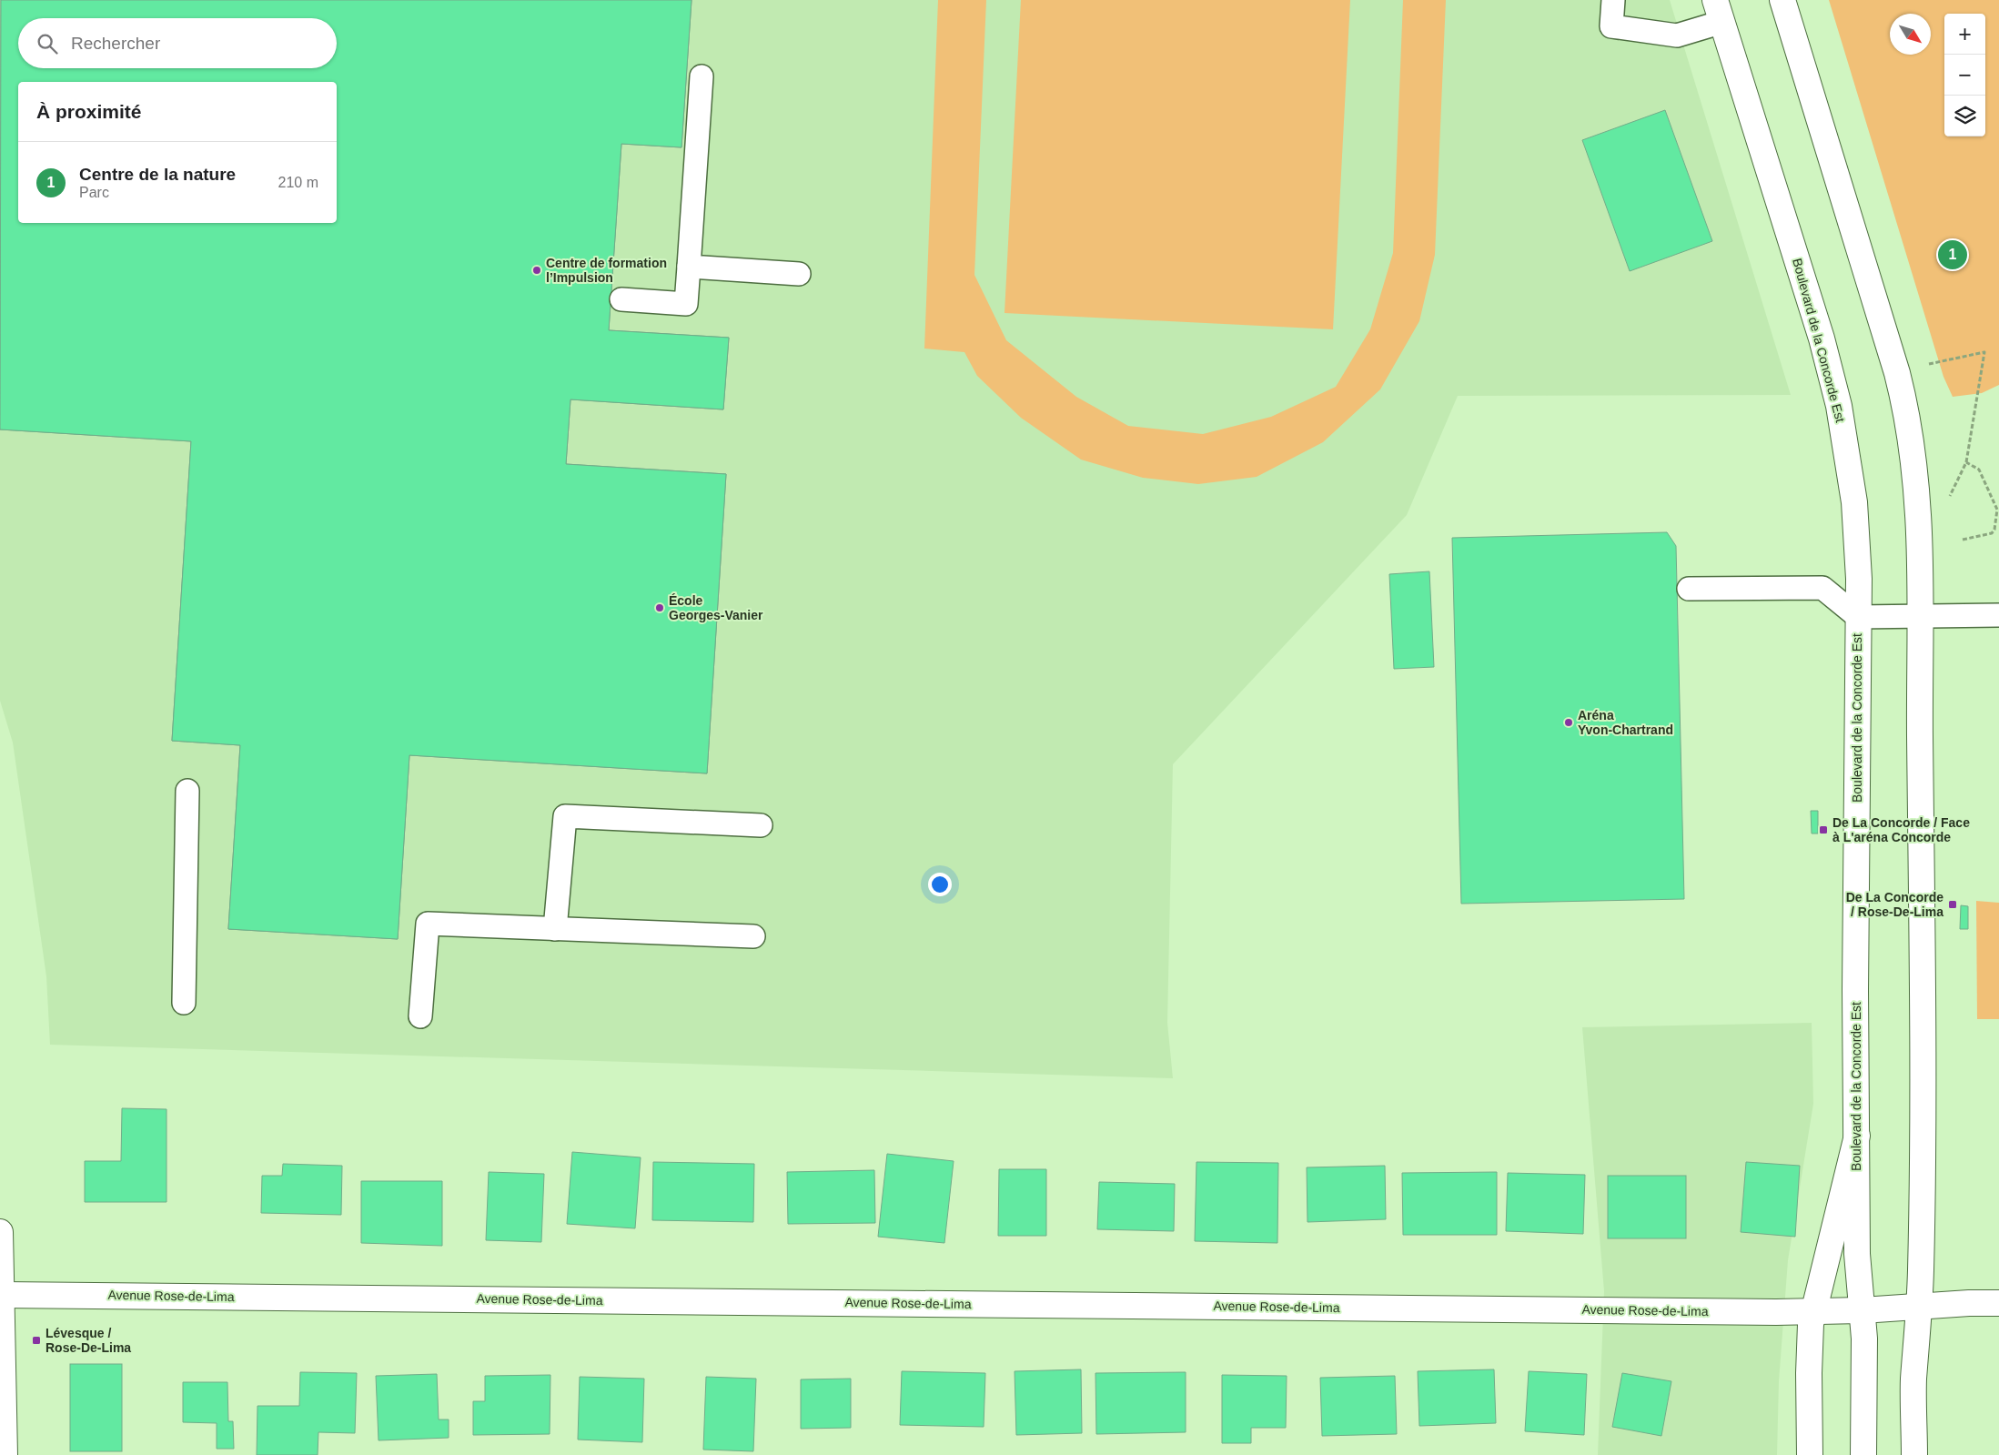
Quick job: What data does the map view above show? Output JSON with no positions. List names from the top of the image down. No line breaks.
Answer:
{"streets":{"main road":["Boulevard de la Concorde Est","Avenue Rose-de-Lima"]},"crossings":[["Boulevard de la Concorde Est","Avenue Rose-de-Lima"]],"places":{"other":["Centre de formation l’Impulsion","École Georges-Vanier","Aréna Yvon-Chartrand"],"transit":["De La Concorde / Face à L'aréna Concorde","De La Concorde / Rose-De-Lima","Lévesque / Rose-De-Lima"]},"north":"bottom right","page":{"map_buttons":["+","−"],"search":"Rechercher","heading":"À proximité","list":[{"mark":"1","name":"Centre de la nature","note":"Parc","value":"210 m"}],"pins":"1"}}
